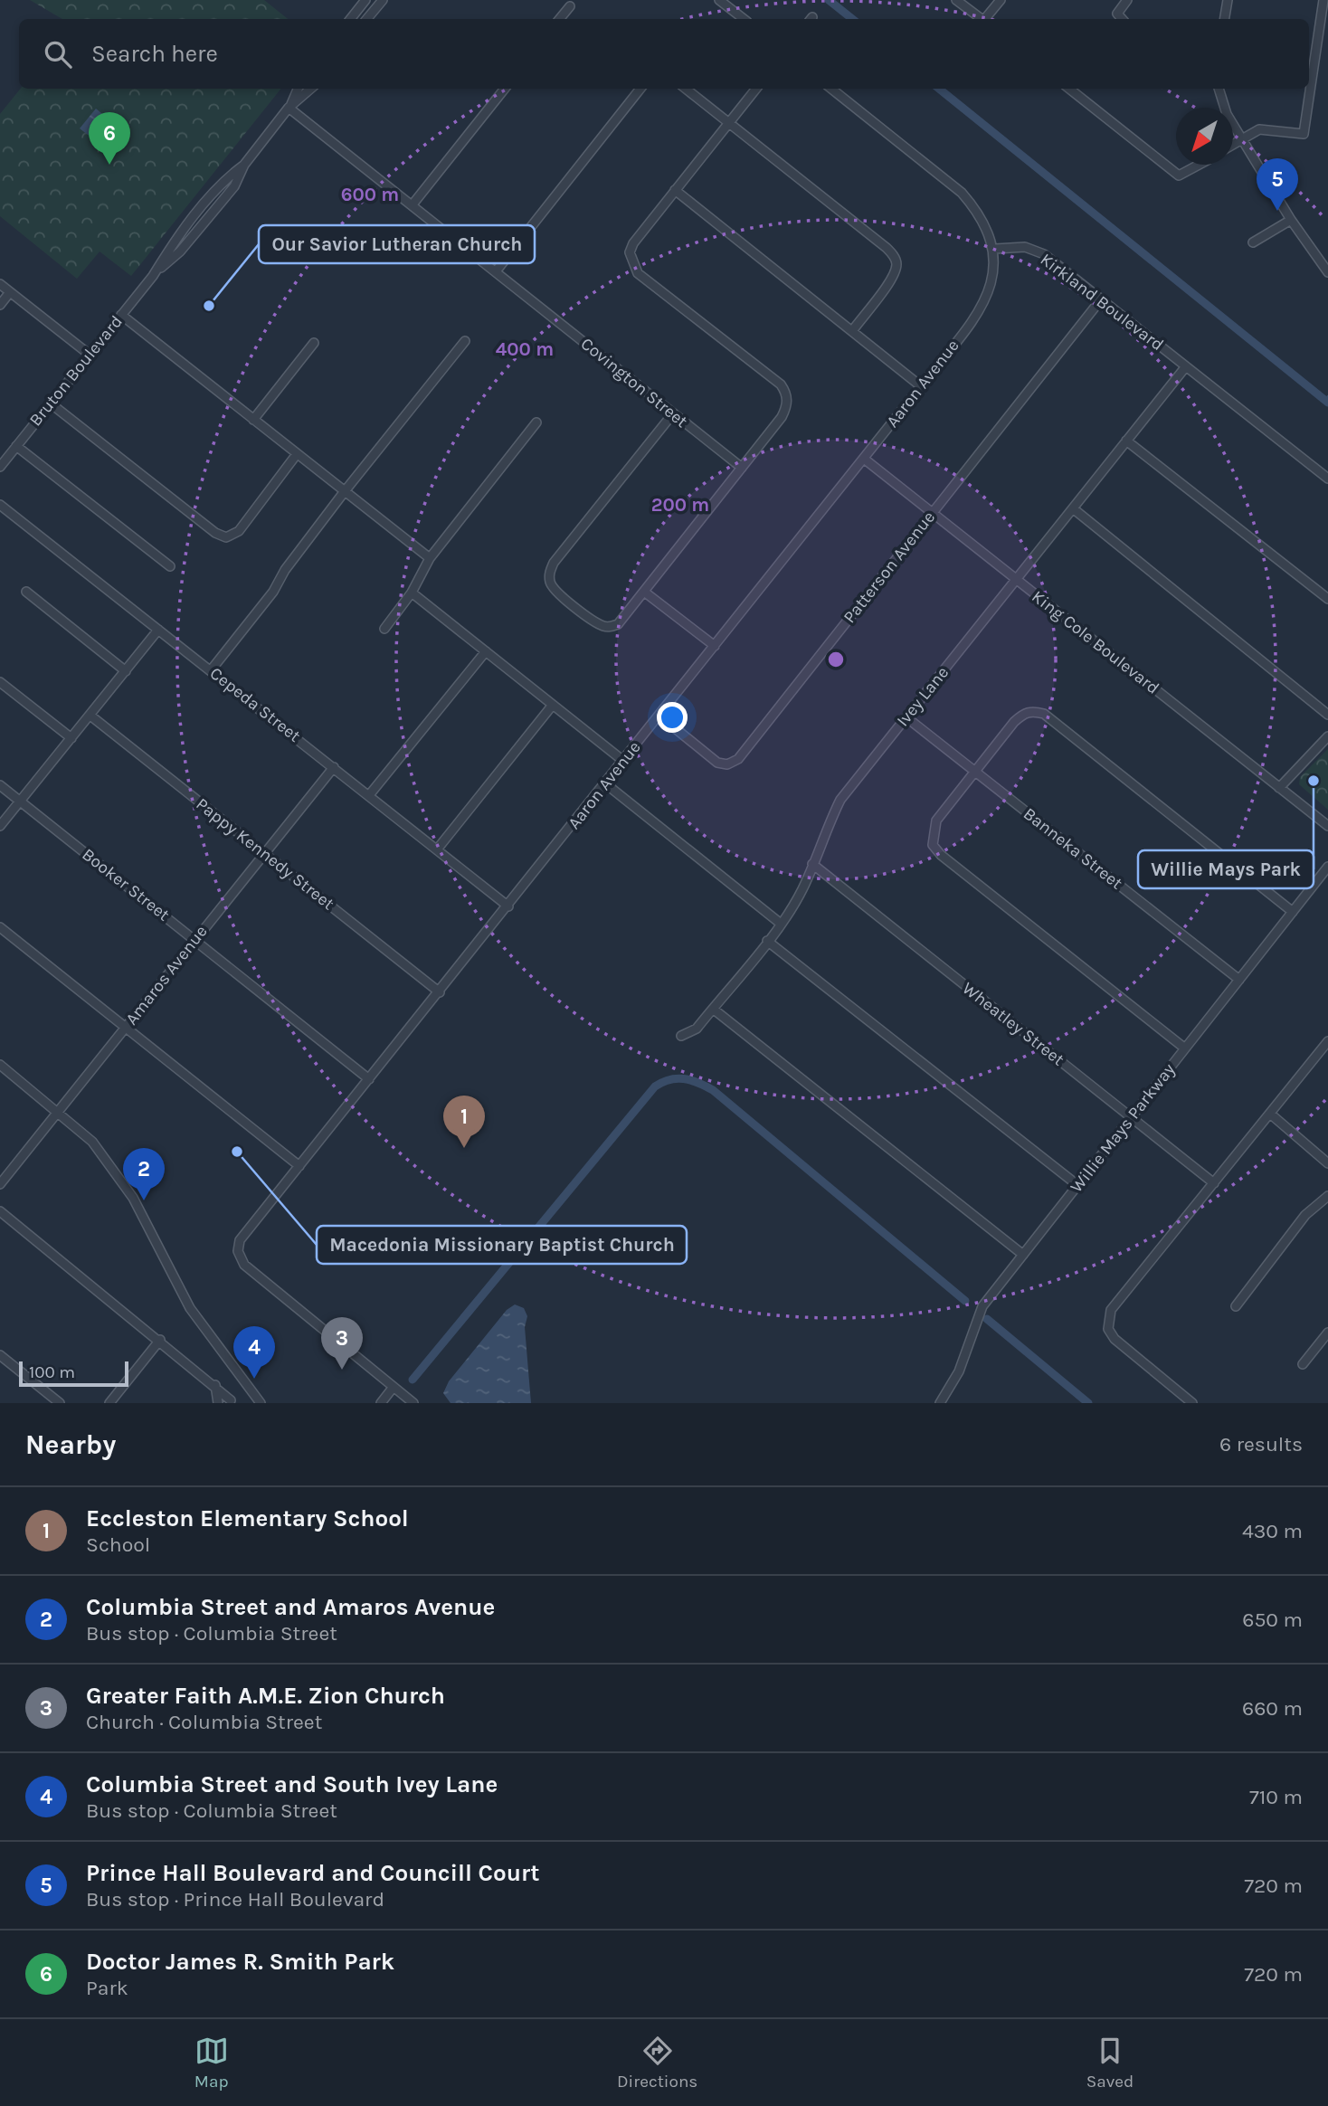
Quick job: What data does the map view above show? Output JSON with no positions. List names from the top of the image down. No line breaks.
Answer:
{"streets":{"street":["Kirkland Boulevard","Bruton Boulevard","Covington Street","Aaron Avenue","Patterson Avenue","King Cole Boulevard","Ivey Lane","Cepeda Street","Banneka Street","Pappy Kennedy Street","Booker Street","Amaros Avenue","Wheatley Street","Willie Mays Parkway"]},"crossings":[["Kirkland Boulevard","Aaron Avenue"],["Kirkland Boulevard","Patterson Avenue"],["Kirkland Boulevard","Ivey Lane"],["Bruton Boulevard","Covington Street"],["Aaron Avenue","Patterson Avenue"],["Aaron Avenue","King Cole Boulevard"],["Aaron Avenue","Cepeda Street"],["Aaron Avenue","Pappy Kennedy Street"],["Aaron Avenue","Booker Street"],["Patterson Avenue","King Cole Boulevard"],["King Cole Boulevard","Ivey Lane"],["Ivey Lane","Banneka Street"],["Ivey Lane","Wheatley Street"],["Cepeda Street","Amaros Avenue"],["Banneka Street","Willie Mays Parkway"],["Pappy Kennedy Street","Amaros Avenue"],["Booker Street","Amaros Avenue"],["Wheatley Street","Willie Mays Parkway"]],"places":["Our Savior Lutheran Church","Willie Mays Park","Macedonia Missionary Baptist Church"],"scale_bar":"100 m","north":"bottom left","page":{"search":"Search here","pins":["6","5","1","2","3","4"],"scale":"100 m","heading":["Nearby","6 results"],"list":[{"mark":"1","name":"Eccleston Elementary School","note":"School","value":"430 m"},{"mark":"2","name":"Columbia Street and Amaros Avenue","note":"Bus stop · Columbia Street","value":"650 m"},{"mark":"3","name":"Greater Faith A.M.E. Zion Church","note":"Church · Columbia Street","value":"660 m"},{"mark":"4","name":"Columbia Street and South Ivey Lane","note":"Bus stop · Columbia Street","value":"710 m"},{"mark":"5","name":"Prince Hall Boulevard and Councill Court","note":"Bus stop · Prince Hall Boulevard","value":"720 m"},{"mark":"6","name":"Doctor James R. Smith Park","note":"Park","value":"720 m"}],"nav":["Map","Directions","Saved"]},"rings":["600 m","400 m","200 m"]}
